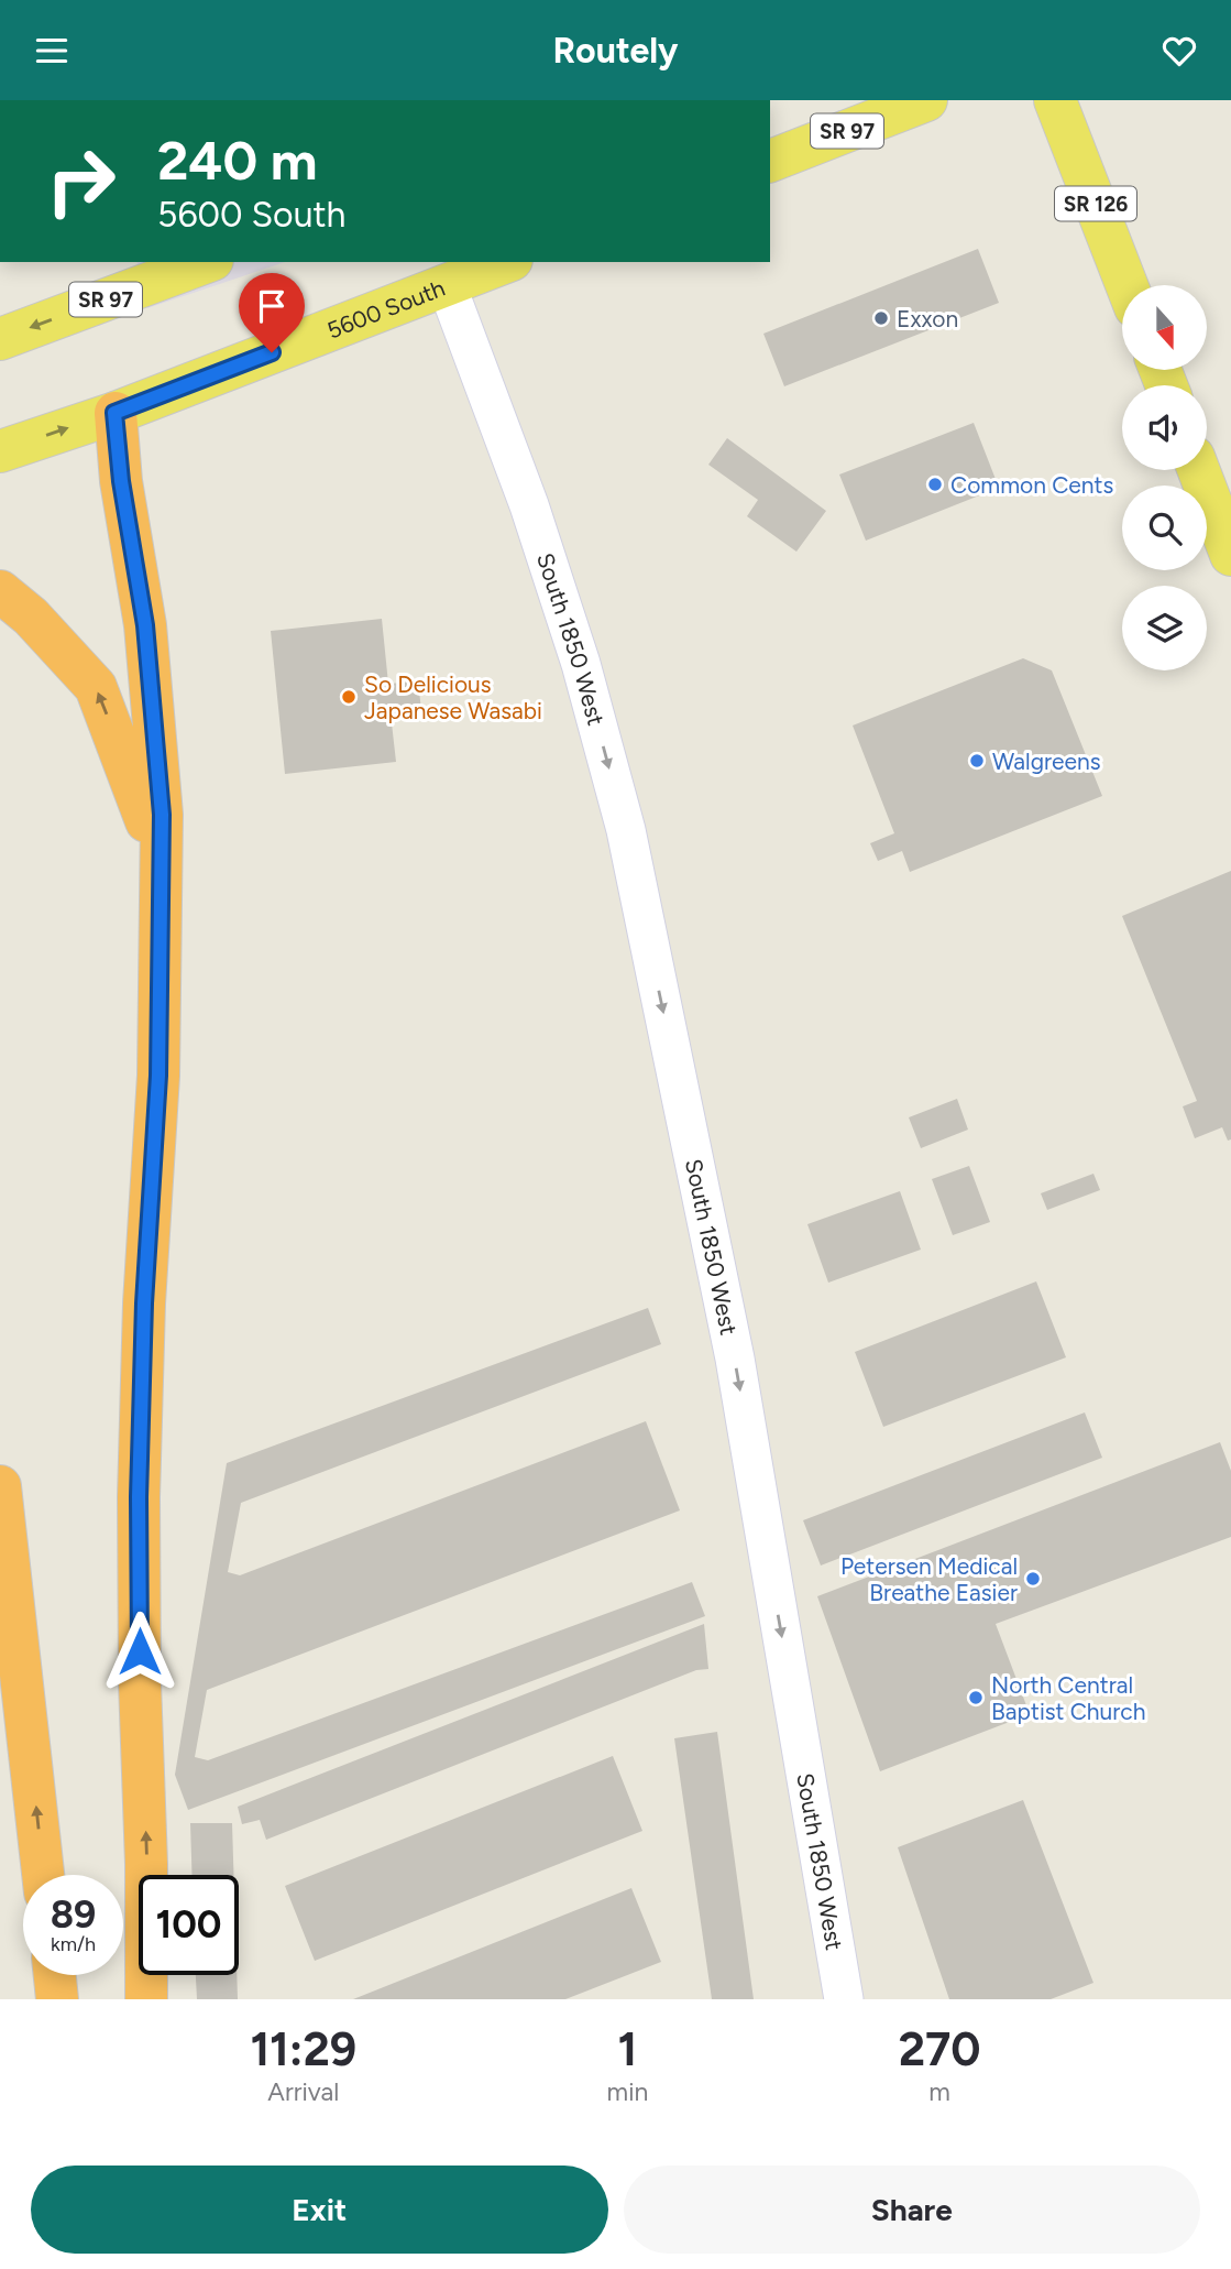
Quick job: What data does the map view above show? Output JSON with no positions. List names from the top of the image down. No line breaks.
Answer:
{"streets":{"main road":["SR 97","SR 126","5600 South"],"street":["South 1850 West"]},"crossings":[["5600 South","South 1850 West"]],"one_way":["South 1850 West"],"places":["Exxon","Common Cents","So Delicious Japanese Wasabi","Walgreens","Petersen Medical Breathe Easier","North Central Baptist Church"],"north":"bottom","page":{"header":"Routely","turn":["240 m","5600 South"],"speed":"89 km/h","limit":"100","eta":["11:29","Arrival","1","min","270","m"],"buttons":["Exit","Share"]}}
